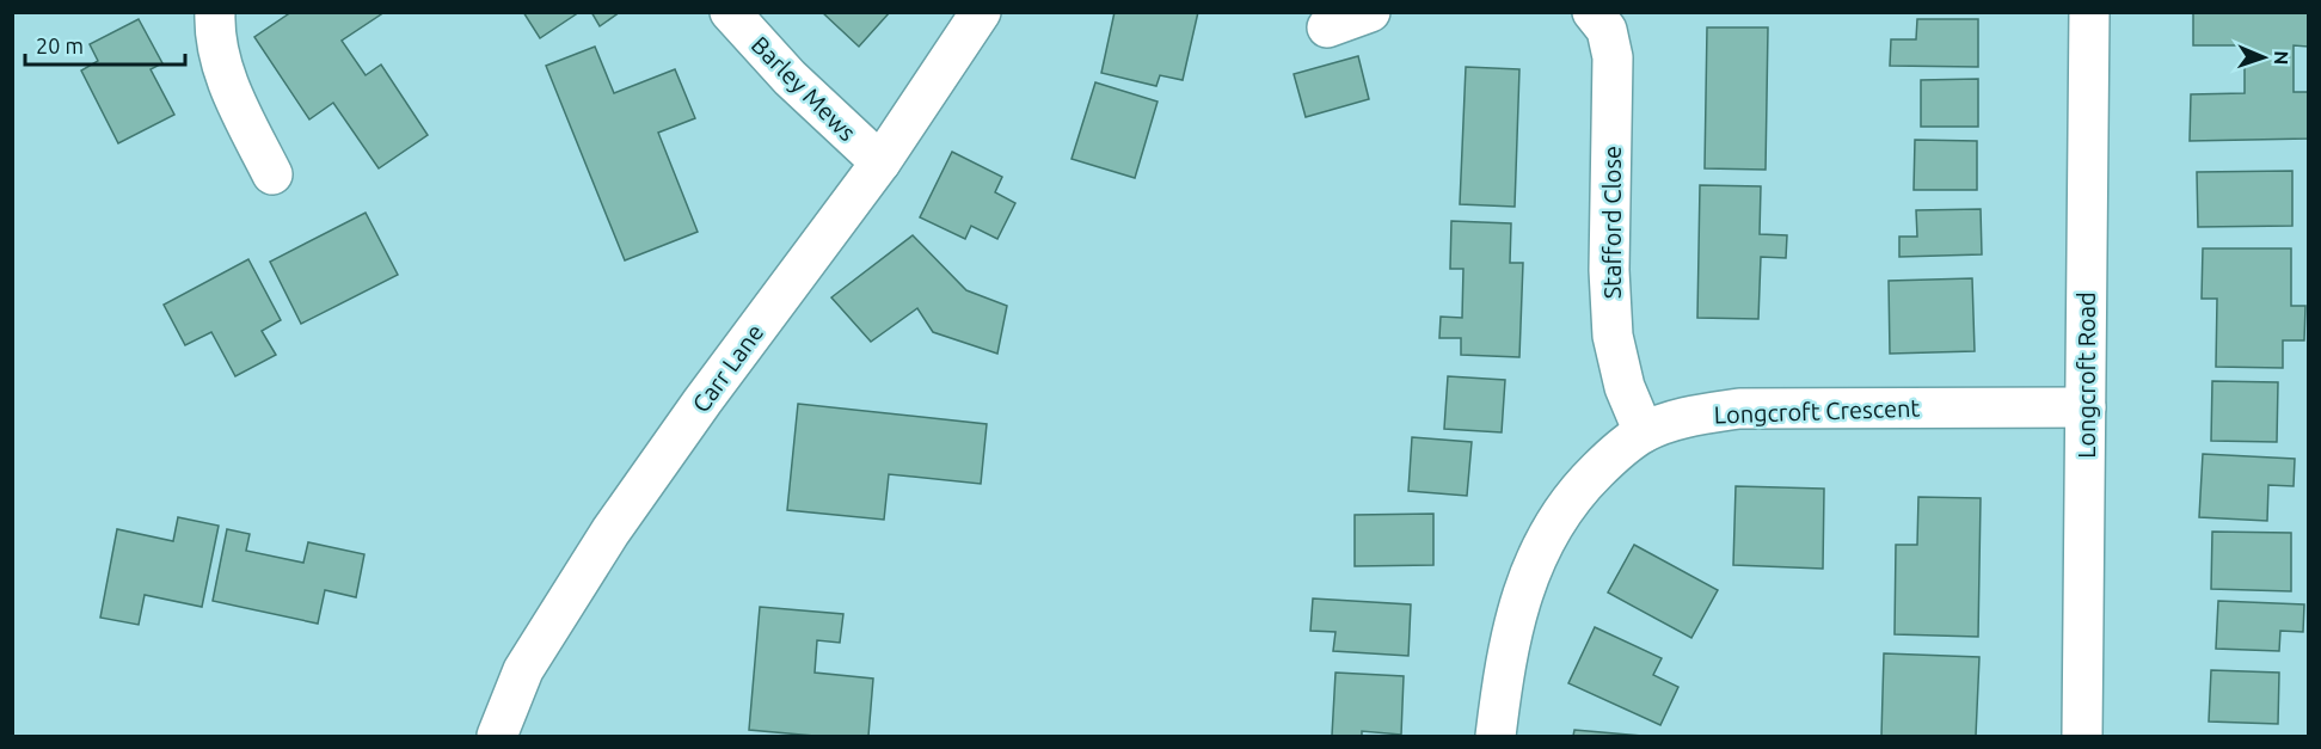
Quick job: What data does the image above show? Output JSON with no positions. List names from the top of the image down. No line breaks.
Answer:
{"streets":{"street":["Barley Mews","Stafford Close","Carr Lane","Longcroft Road","Longcroft Crescent"]},"crossings":[["Barley Mews","Carr Lane"],["Stafford Close","Longcroft Crescent"],["Longcroft Road","Longcroft Crescent"]],"scale_bar":"20 m","north":"right"}
